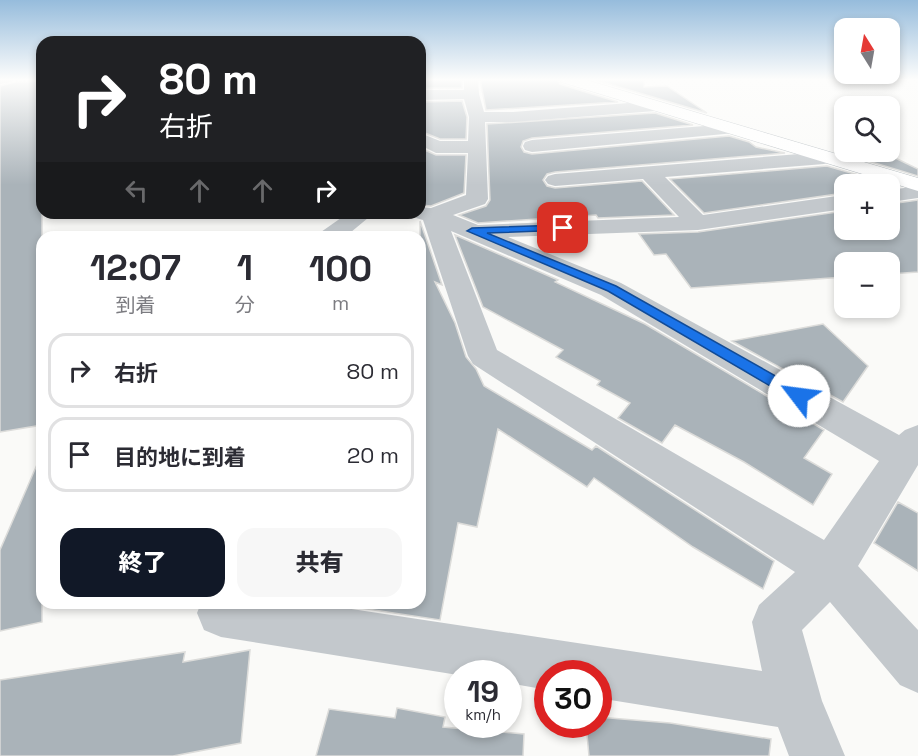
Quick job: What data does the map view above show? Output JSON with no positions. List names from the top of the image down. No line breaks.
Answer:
{"north":"top","page":{"map_buttons":["+","−"],"turn":["80 m","右折"],"eta":["12:07","到着","1","分","100","m"],"list":[{"name":"右折","value":"80 m"},{"name":"目的地に到着","value":"20 m"}],"buttons":["終了","共有"],"speed":"19 km/h","limit":"30"}}
